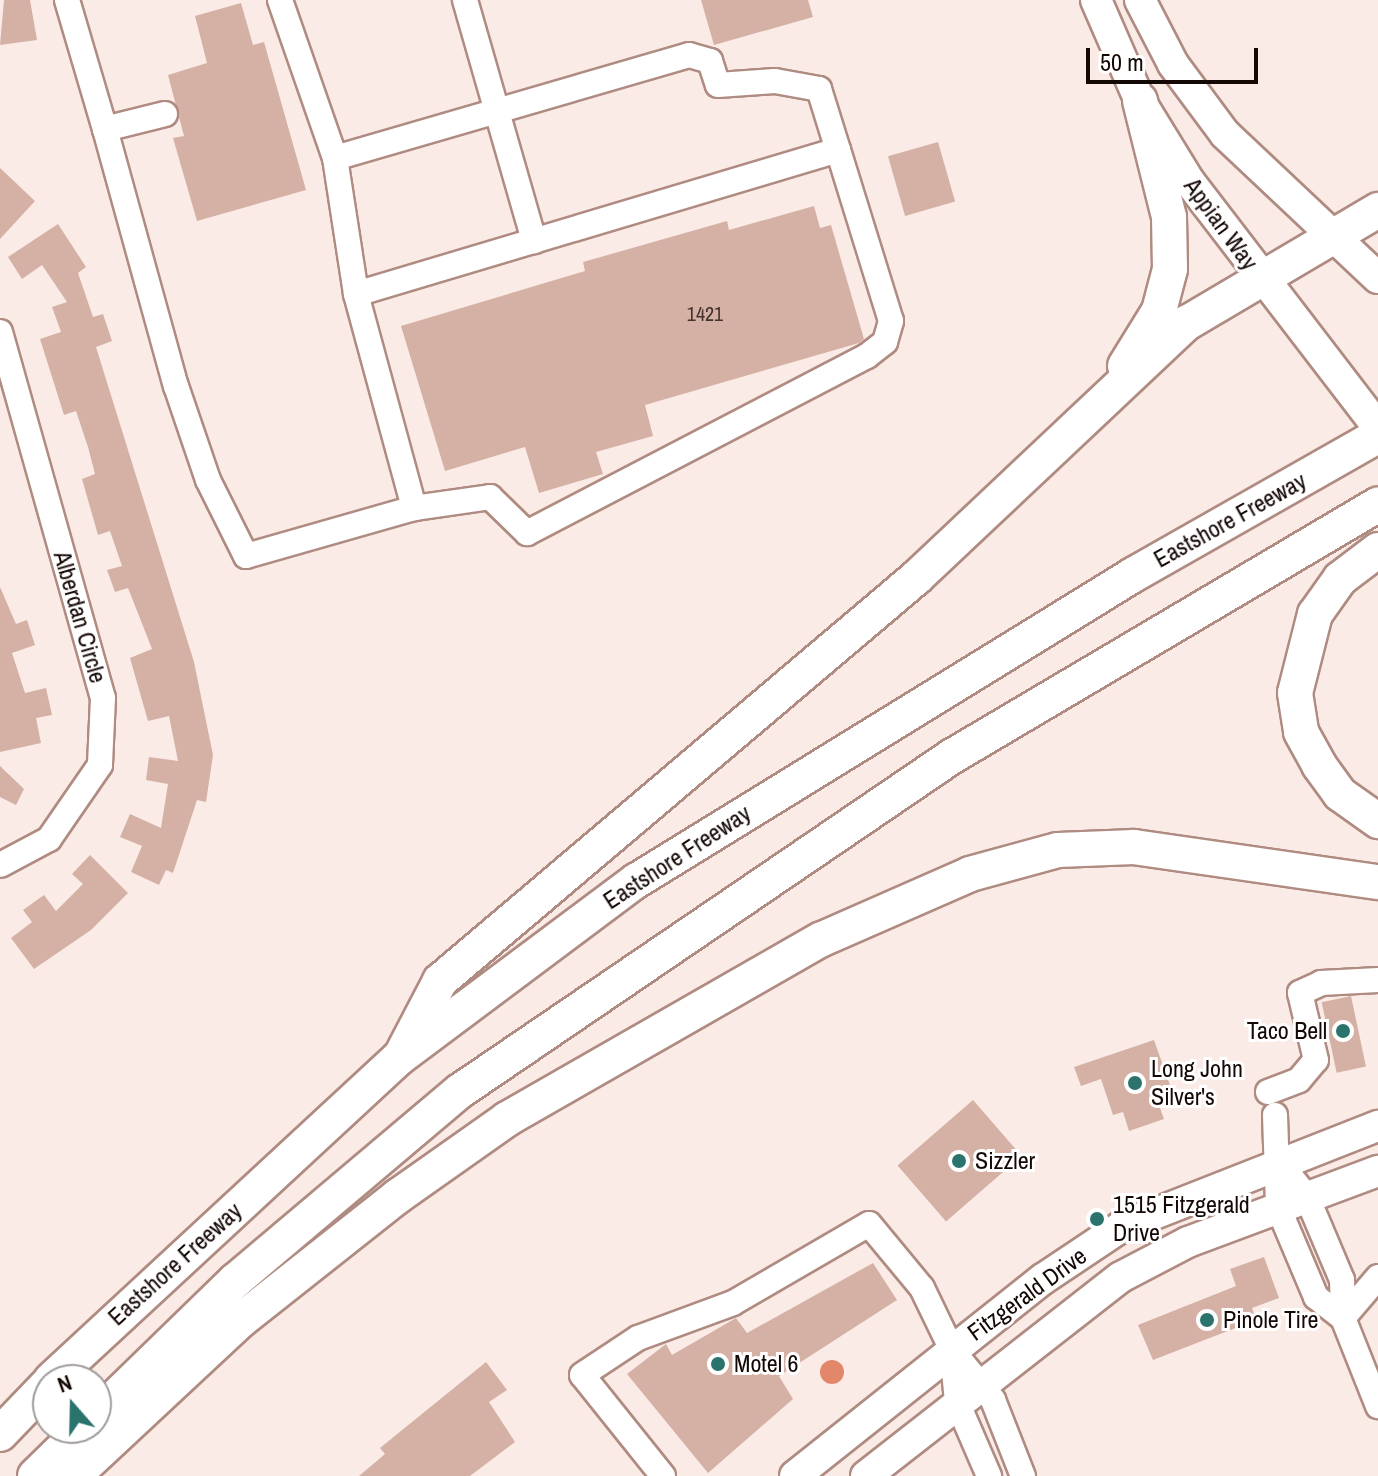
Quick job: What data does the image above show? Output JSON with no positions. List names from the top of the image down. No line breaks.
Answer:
{"streets":{"highway":["Eastshore Freeway"],"main road":["Appian Way","Fitzgerald Drive"],"street":["Alberdan Circle"]},"places":["Taco Bell","Long John Silver's","Sizzler","1515 Fitzgerald Drive","Pinole Tire","Motel 6"],"house_numbers":["1421"],"scale_bar":"50 m","north":"top"}
